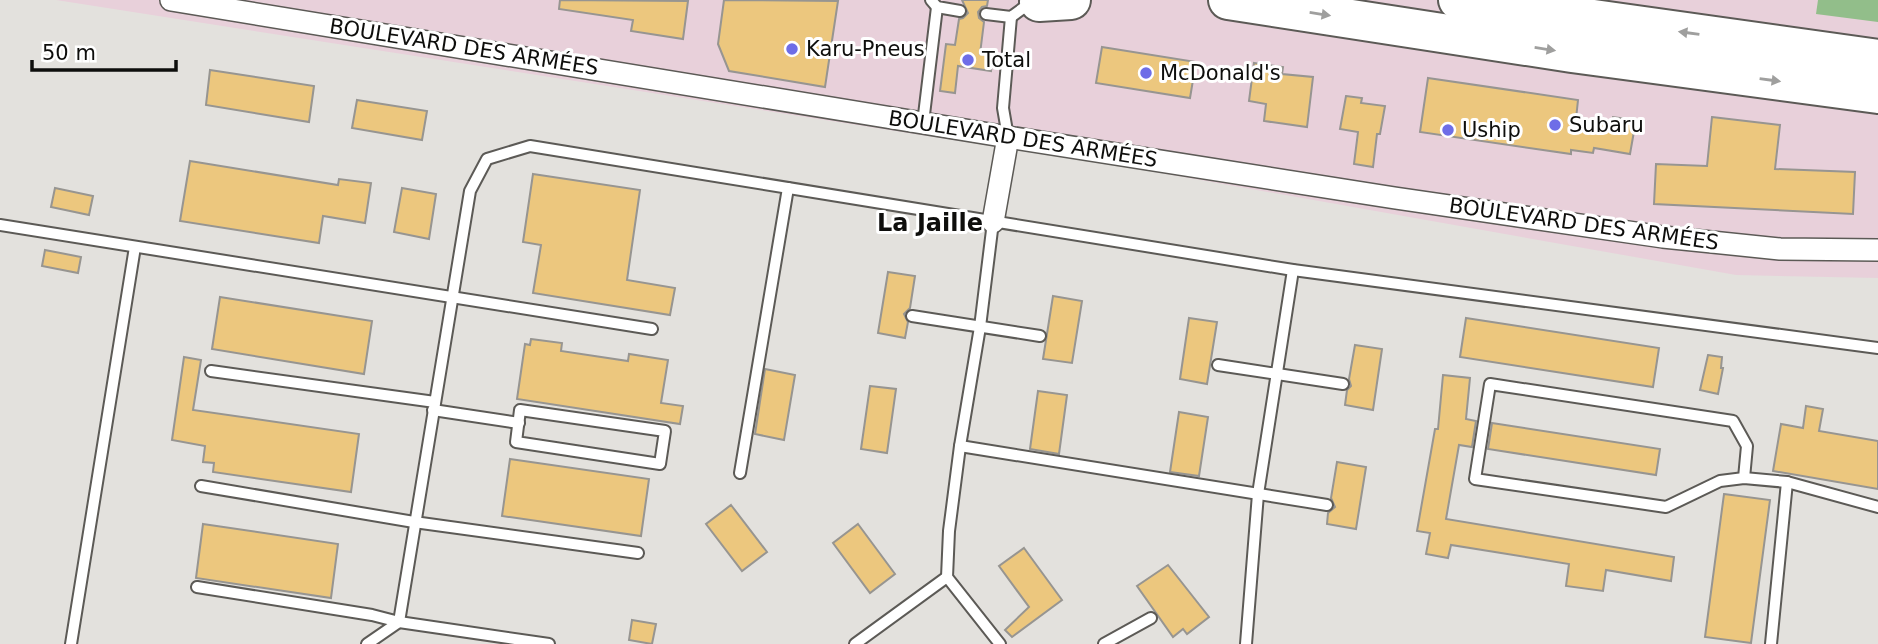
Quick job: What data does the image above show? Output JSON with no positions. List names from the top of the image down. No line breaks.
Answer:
{"streets":{"street":["BOULEVARD DES ARMÉES"]},"districts":["La Jaille"],"places":["Karu-Pneus","Total","McDonald's","Subaru","Uship"],"scale_bar":"50 m"}
